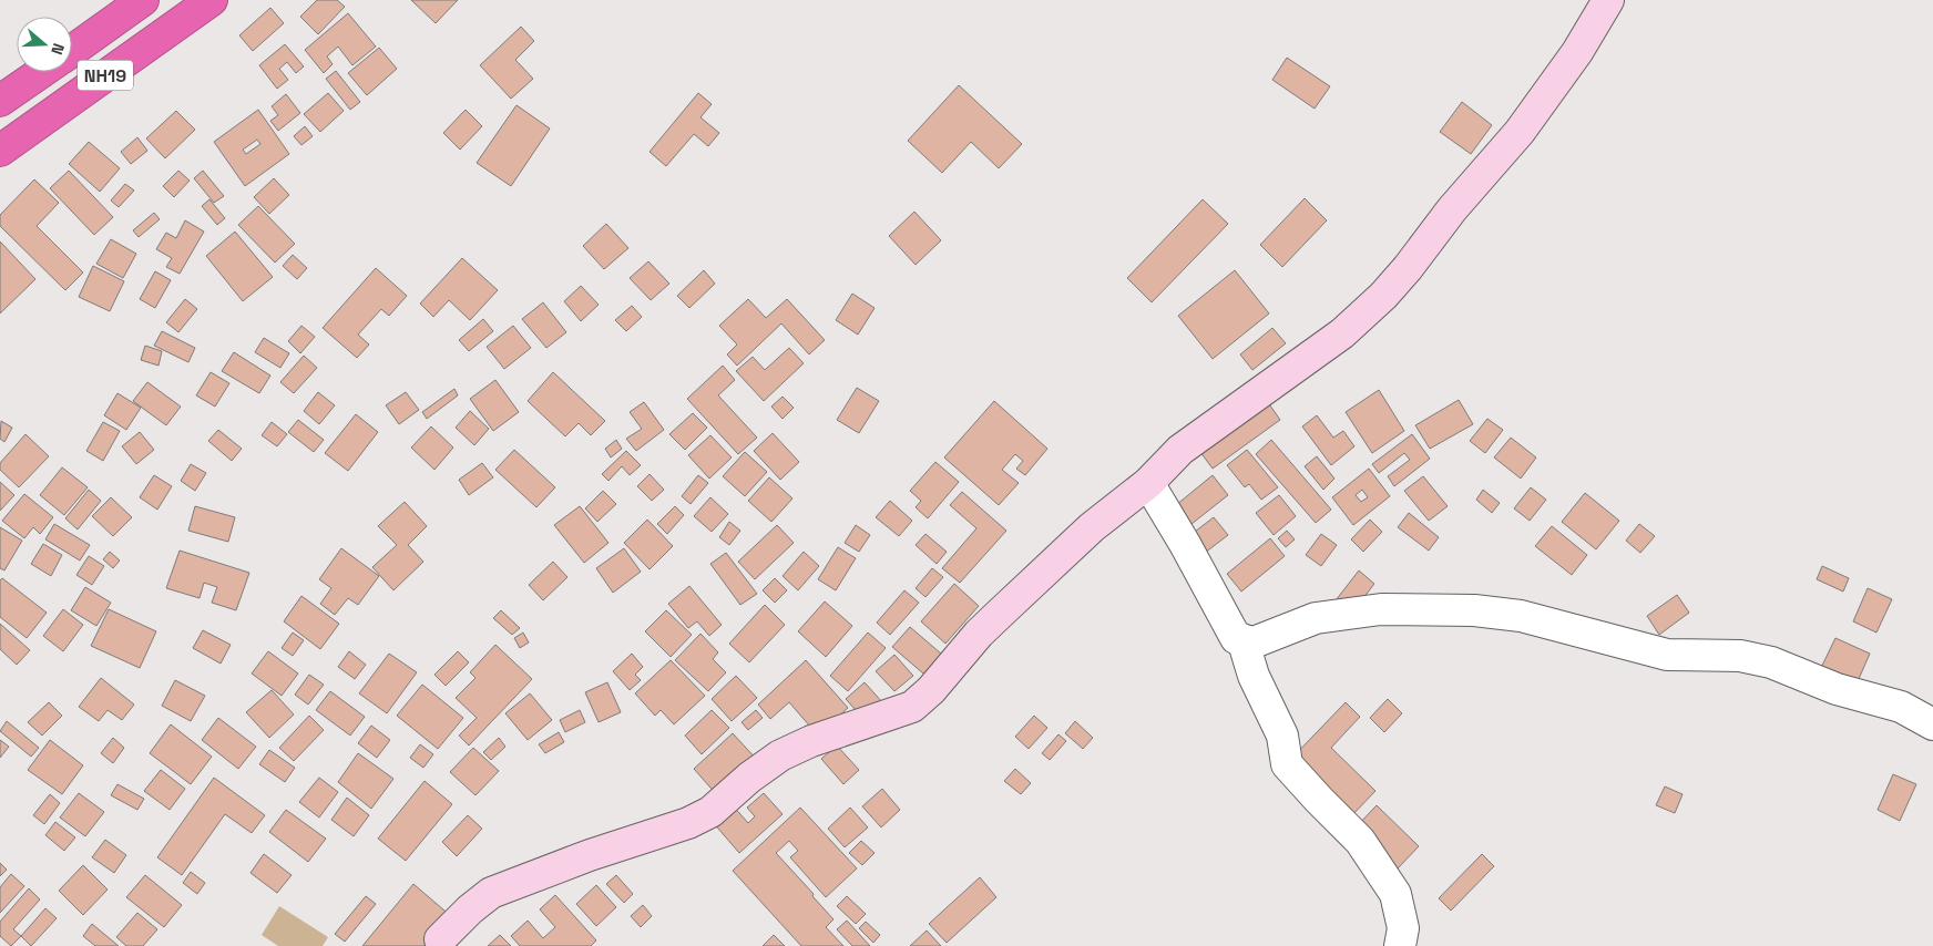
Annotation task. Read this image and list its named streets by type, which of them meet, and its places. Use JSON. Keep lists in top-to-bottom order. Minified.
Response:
{"streets":{"highway":["NH19"]},"north":"right"}
